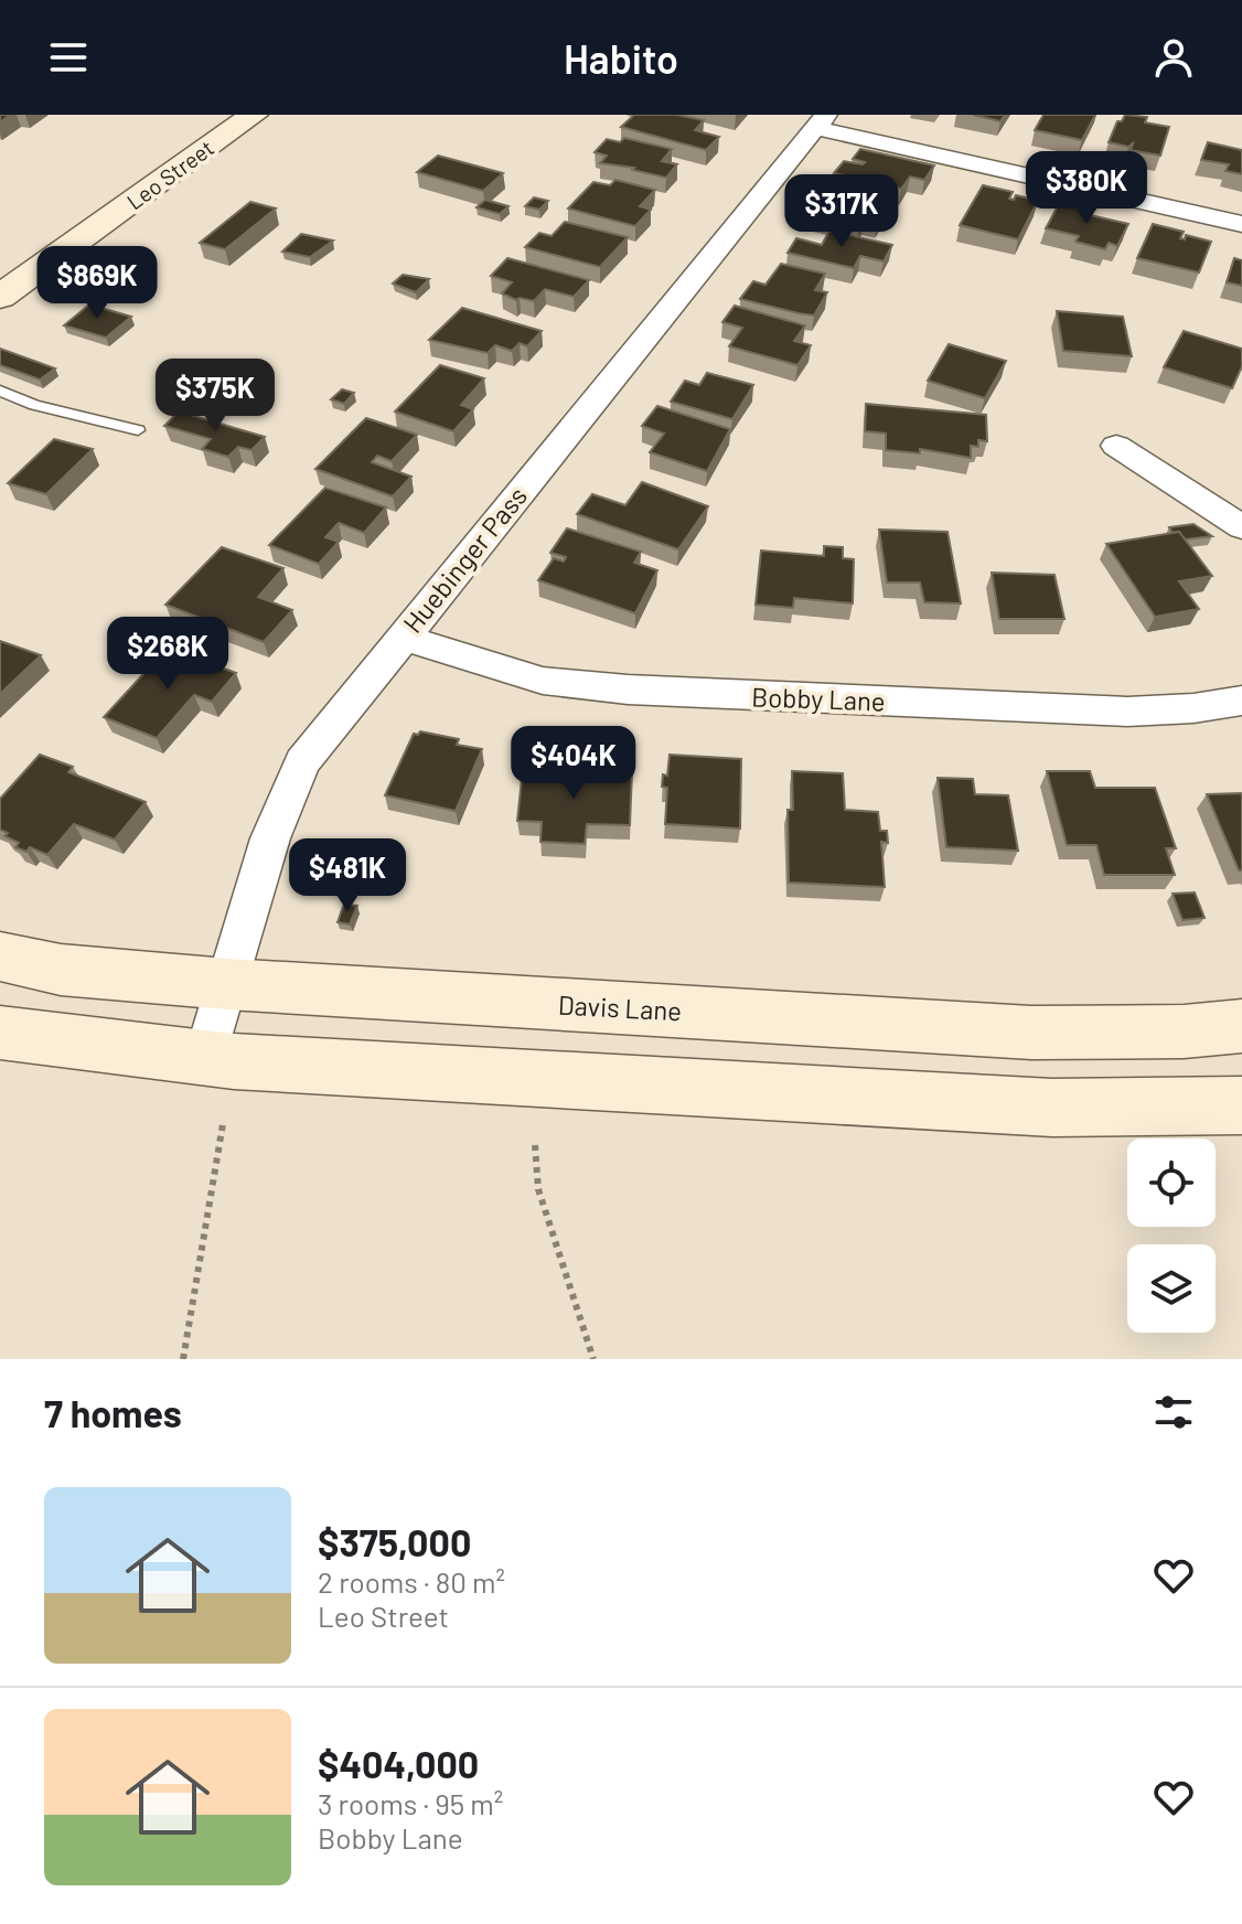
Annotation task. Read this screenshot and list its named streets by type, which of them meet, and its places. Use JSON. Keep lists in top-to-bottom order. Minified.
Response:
{"streets":{"street":["Leo Street","Huebinger Pass","Bobby Lane","Davis Lane"]},"crossings":[["Huebinger Pass","Bobby Lane"],["Huebinger Pass","Davis Lane"]],"page":{"header":"Habito","price":["$380K","$317K","$869K","$375K","$268K","$404K","$481K"],"heading":"7 homes","list":[{"name":"$375,000","note":"2 rooms · 80 m² · Leo Street"},{"name":"$404,000","note":"3 rooms · 95 m² · Bobby Lane"}]}}
